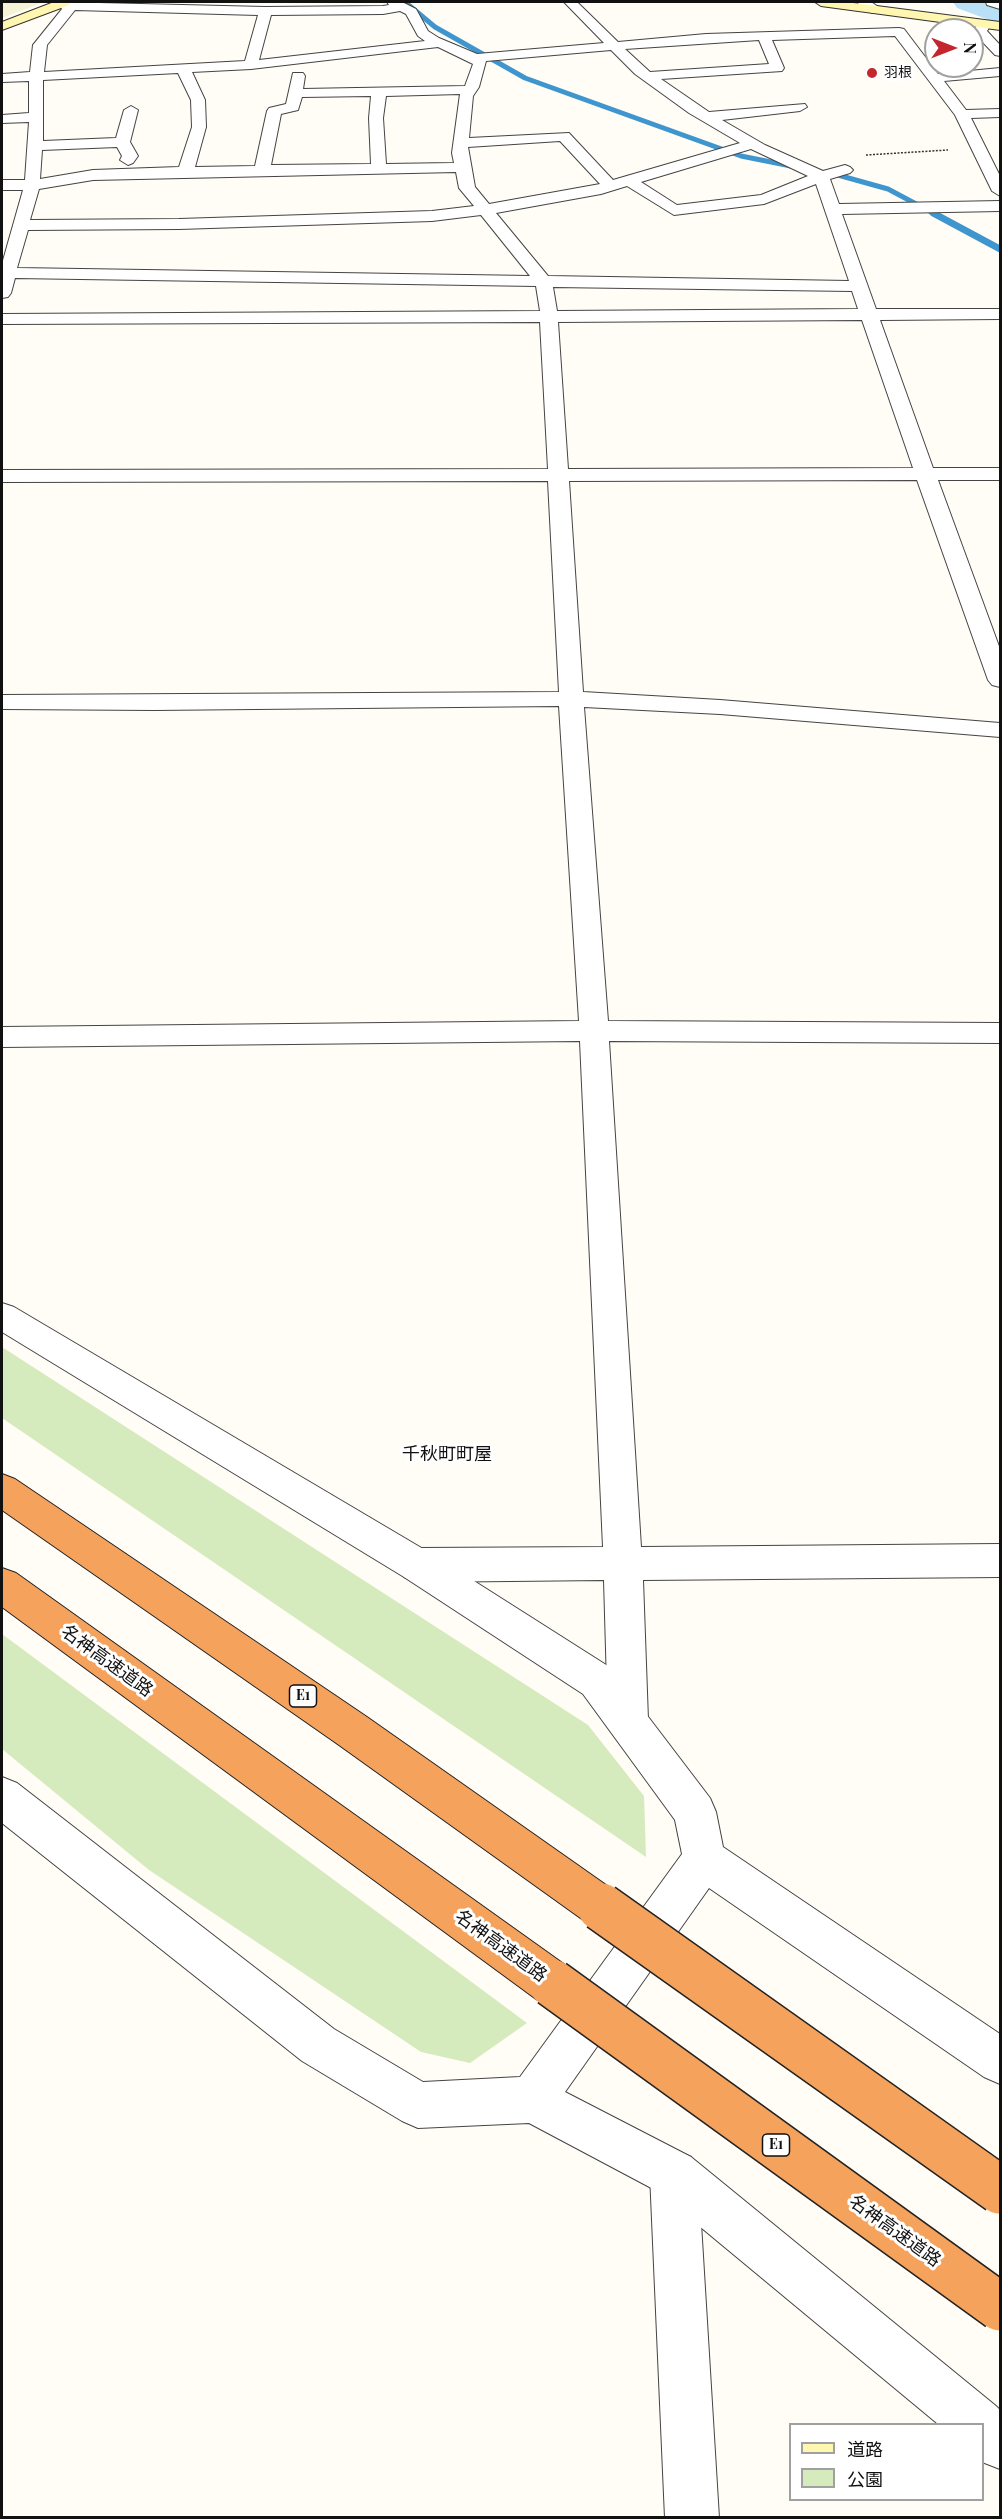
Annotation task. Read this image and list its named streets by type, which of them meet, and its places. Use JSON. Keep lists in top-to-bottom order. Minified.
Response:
{"streets":{"highway":["名神高速道路","E1"]},"districts":["千秋町町屋"],"places":["羽根"],"legend":["道路","公園"],"north":"right"}
